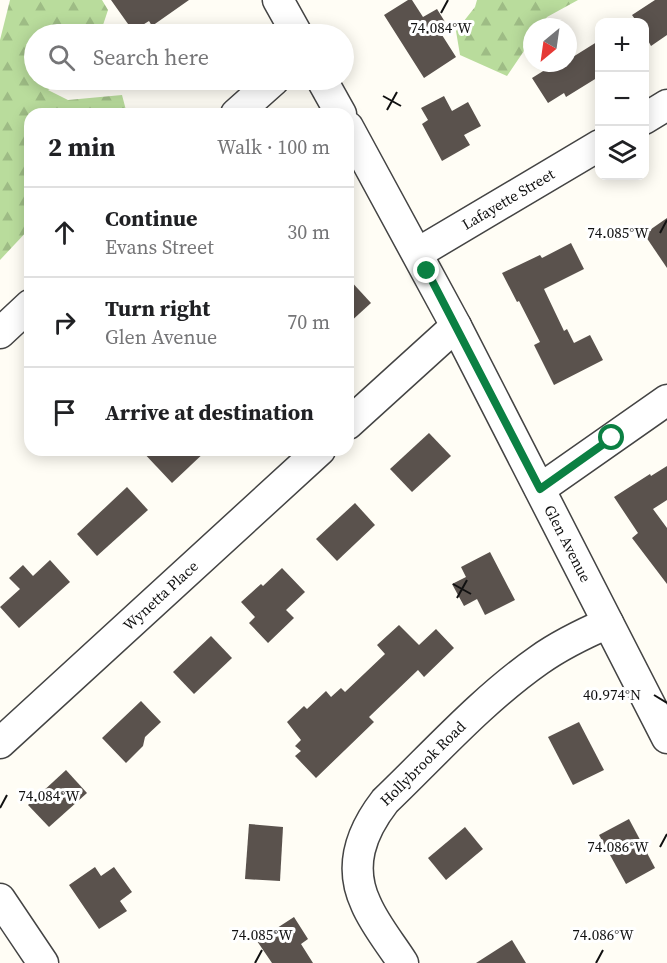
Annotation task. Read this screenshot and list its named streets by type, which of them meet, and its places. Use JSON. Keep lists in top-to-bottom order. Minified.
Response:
{"streets":{"street":["Lafayette Street","Glen Avenue","Wynetta Place","Hollybrook Road"]},"crossings":[["Lafayette Street","Glen Avenue"],["Glen Avenue","Hollybrook Road"]],"north":"bottom left","page":{"map_buttons":["+","−"],"search":"Search here","heading":["2 min","Walk · 100 m"],"list":[["Continue","Evans Street","30 m"],["Turn right","Glen Avenue","70 m"],"Arrive at destination"]},"coordinates":["74.084°W","74.085°W","40.974°N","74.086°W"]}
